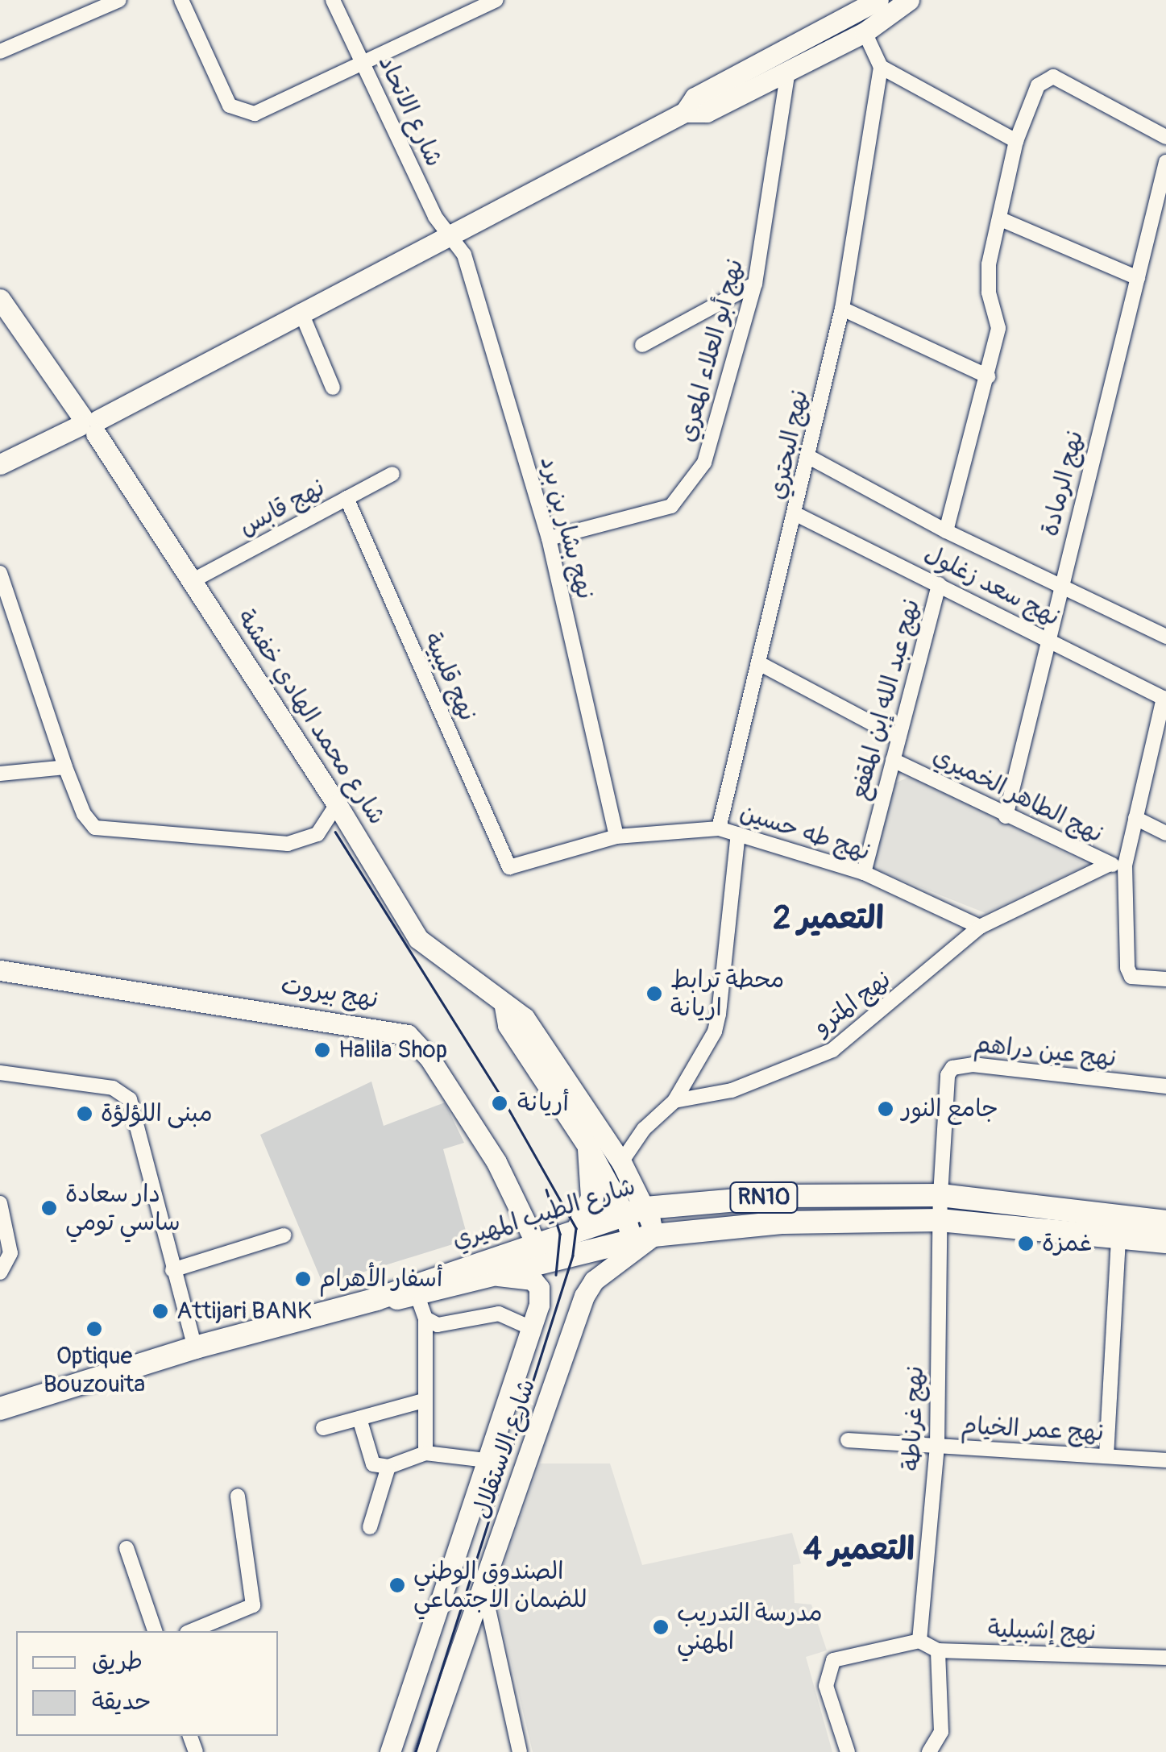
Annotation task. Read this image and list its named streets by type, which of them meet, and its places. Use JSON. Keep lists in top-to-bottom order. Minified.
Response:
{"streets":{"main road":["RN10","شارع الطيب المهيري"],"street":["شارع الاتحاد","نهج أبو العلاء المعري","نهج البحتري","نهج الرمادة","نهج قابس","نهج بشار بن برد","نهج سعد زغلول","نهج قليبية","نهج عبد الله إبن المقفع","شارع محمد الهادي خفشة","نهج الطاهر الخميري","نهج طه حسين","نهج بيروت","نهج المترو","نهج عين دراهم","نهج غرناطة","نهج عمر الخيام","شارع الاستقلال","نهج إشبيلية"]},"crossings":[["شارع الاتحاد","نهج بشار بن برد"],["نهج أبو العلاء المعري","نهج بشار بن برد"],["نهج البحتري","نهج سعد زغلول"],["نهج البحتري","نهج طه حسين"],["نهج الرمادة","نهج سعد زغلول"],["نهج الرمادة","نهج الطاهر الخميري"],["نهج قابس","نهج قليبية"],["نهج قابس","شارع محمد الهادي خفشة"],["نهج بشار بن برد","نهج طه حسين"],["نهج سعد زغلول","نهج عبد الله إبن المقفع"],["نهج قليبية","نهج طه حسين"],["نهج عبد الله إبن المقفع","نهج الطاهر الخميري"],["نهج عبد الله إبن المقفع","نهج طه حسين"],["شارع محمد الهادي خفشة","شارع الطيب المهيري"],["شارع محمد الهادي خفشة","شارع الاستقلال"],["نهج الطاهر الخميري","نهج المترو"],["نهج طه حسين","نهج المترو"],["نهج بيروت","شارع الطيب المهيري"],["نهج عين دراهم","شارع الطيب المهيري"],["نهج عين دراهم","نهج غرناطة"],["شارع الطيب المهيري","نهج غرناطة"],["شارع الطيب المهيري","شارع الاستقلال"],["نهج غرناطة","نهج عمر الخيام"],["نهج غرناطة","نهج إشبيلية"]],"districts":["التعمير 2","التعمير 4"],"places":["محطة ترابط اريانة","Halila Shop","أريانة","جامع النور","مبنى اللؤلؤة","دار سعادة ساسي تومي","غمزة","أسفار الأهرام","Attijari BANK","Optique Bouzouita","الصندوق الوطني للضمان الاجتماعي","مدرسة التدريب المهني"],"legend":["طريق","حديقة"]}
